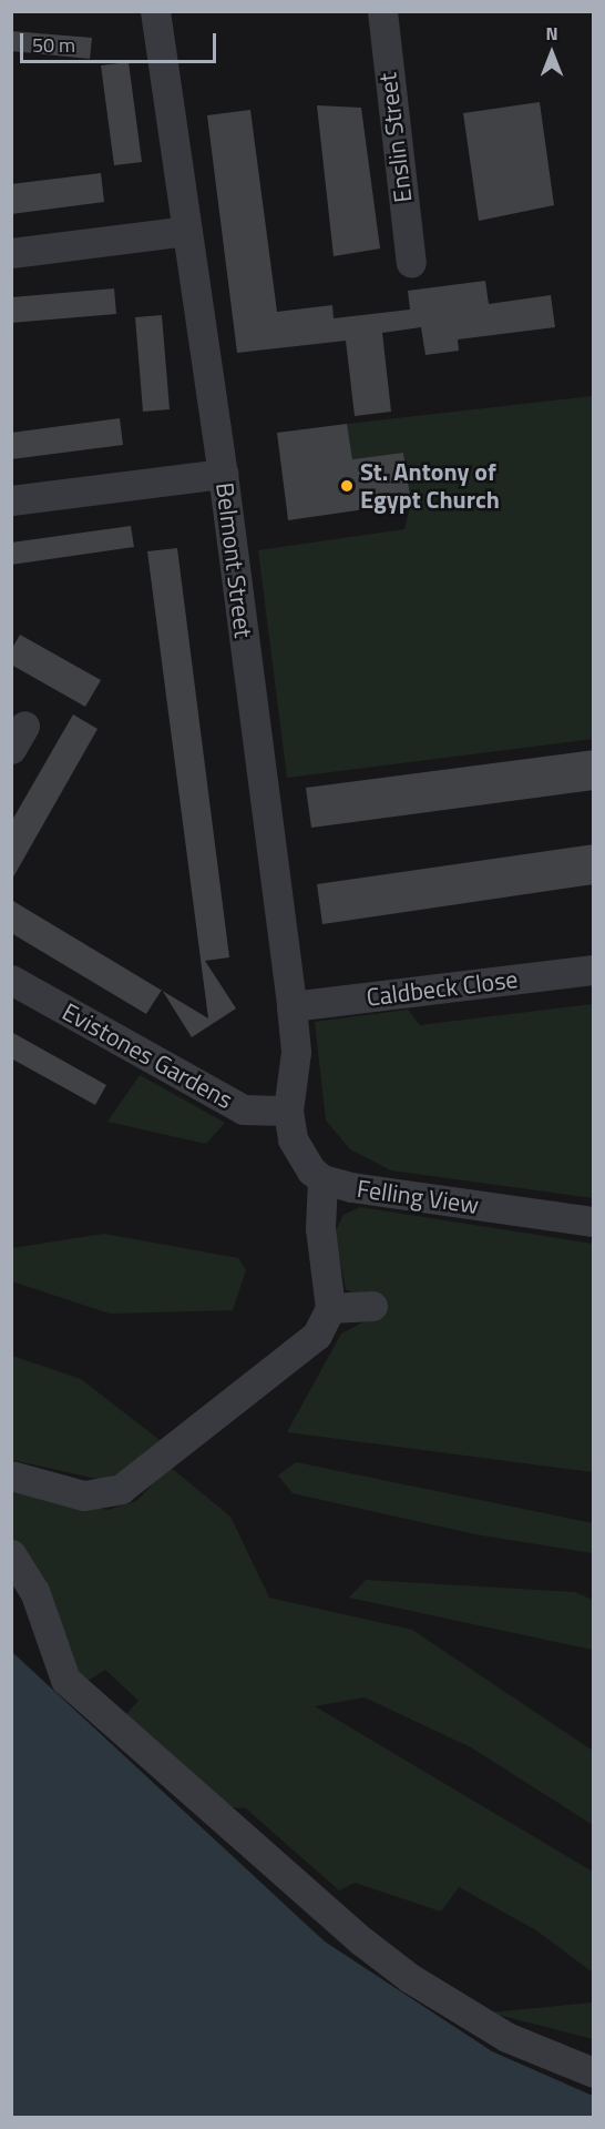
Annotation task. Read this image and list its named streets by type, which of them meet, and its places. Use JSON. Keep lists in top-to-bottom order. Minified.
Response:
{"streets":{"street":["Enslin Street","Belmont Street","Caldbeck Close","Evistones Gardens","Felling View"]},"crossings":[["Belmont Street","Caldbeck Close"],["Belmont Street","Evistones Gardens"],["Belmont Street","Felling View"],["Evistones Gardens","Felling View"]],"places":["St. Antony of Egypt Church"],"scale_bar":"50 m","north":"top"}
